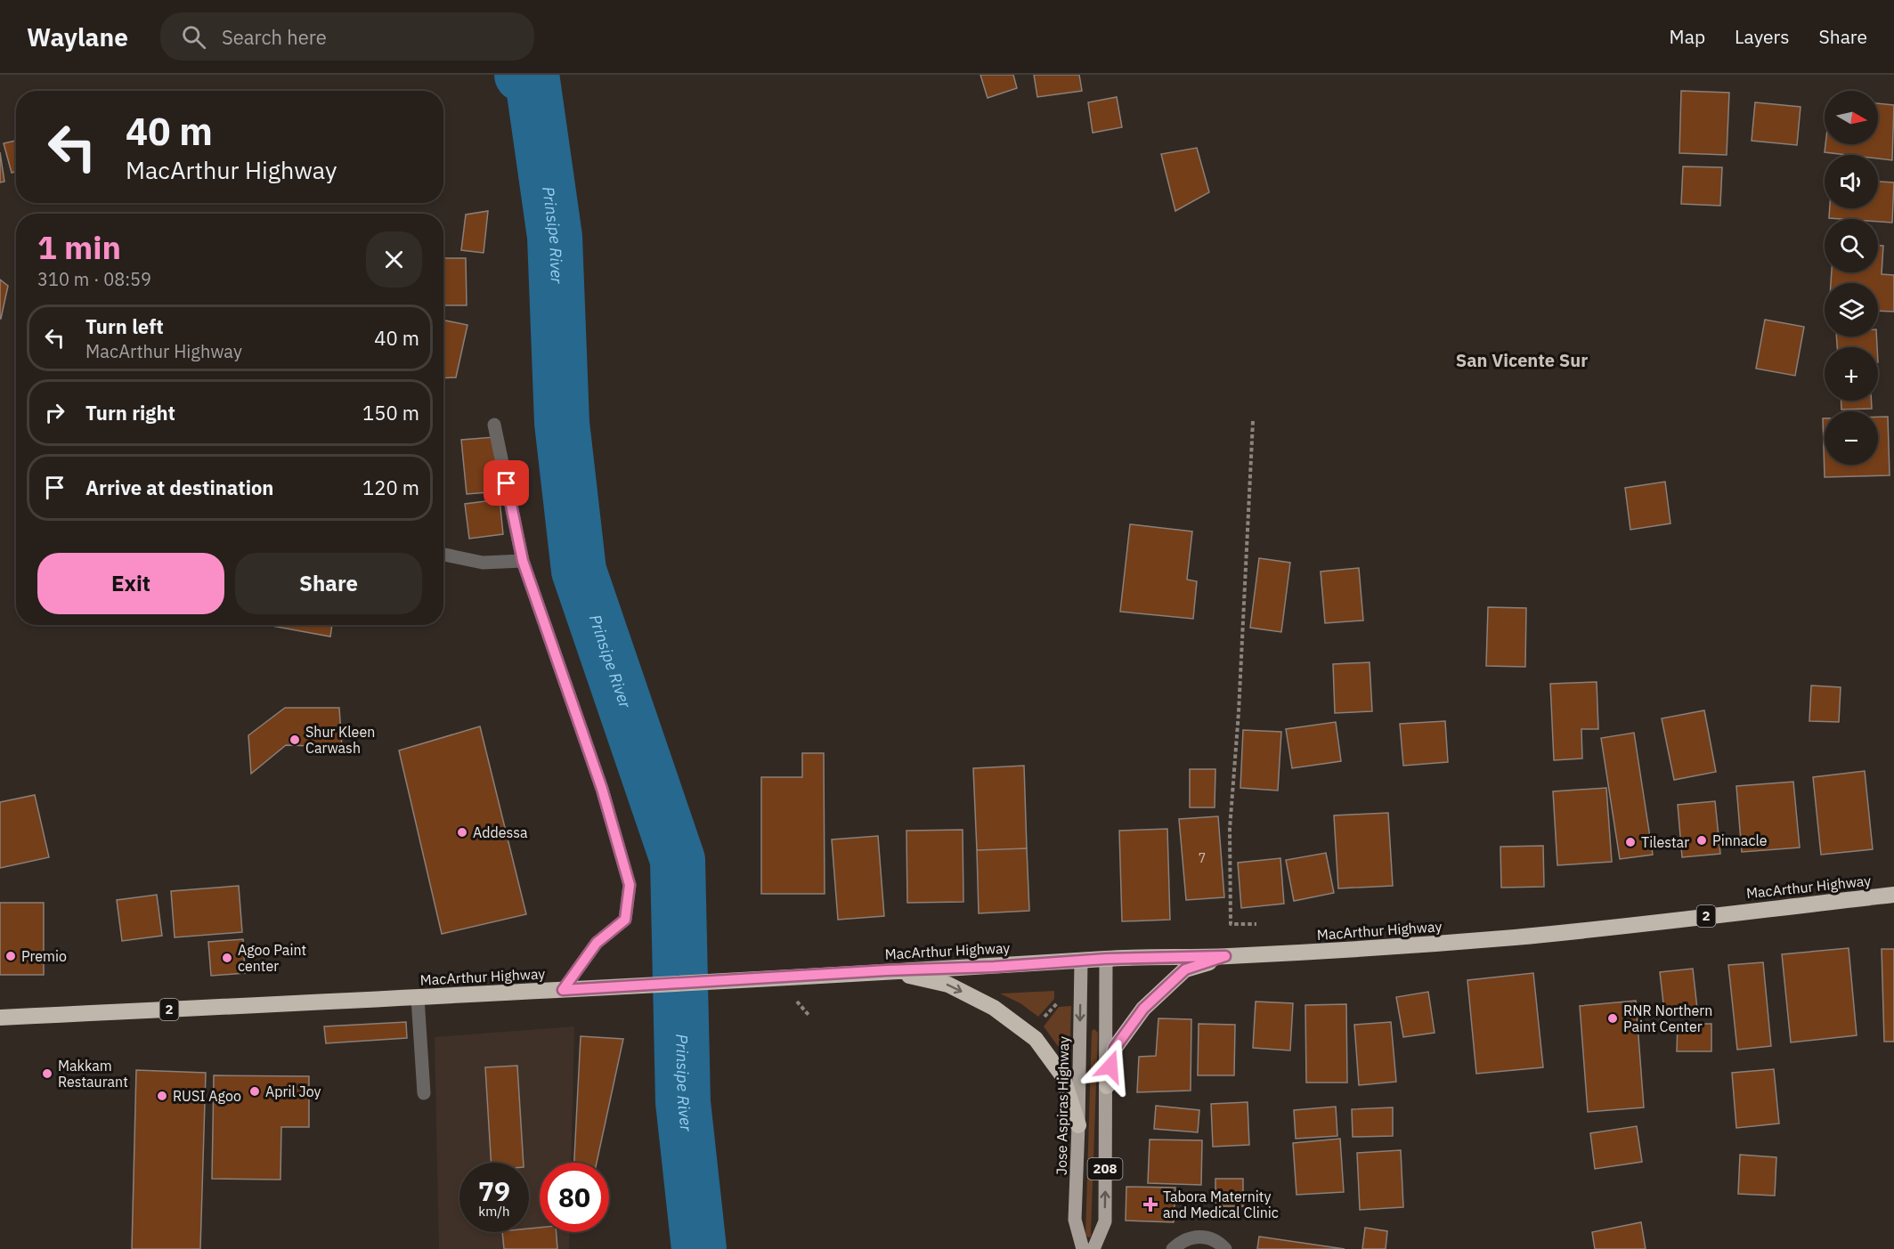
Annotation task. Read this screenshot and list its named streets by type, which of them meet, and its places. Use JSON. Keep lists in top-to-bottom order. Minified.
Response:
{"streets":{"highway":["MacArthur Highway","2"],"main road":["Jose Aspiras Highway","208"]},"crossings":[["MacArthur Highway","Jose Aspiras Highway"],["MacArthur Highway","208"]],"districts":["San Vicente Sur"],"water":["Prinsipe River"],"places":{"other":["Shur Kleen Carwash","Addessa","Pinnacle","Tilestar","Premio","Agoo Paint center","RNR Northern Paint Center","Makkam Restaurant","April Joy","RUSI Agoo"],"health":["Tabora Maternity and Medical Clinic"]},"house_numbers":["7"],"north":"right","page":{"header":"Waylane","search":"Search here","nav":["Map","Layers","Share"],"map_buttons":["+","−"],"turn":["40 m","MacArthur Highway"],"heading":["1 min","310 m · 08:59"],"list":[{"name":"Turn left","note":"MacArthur Highway","value":"40 m"},{"name":"Turn right","value":"150 m"},{"name":"Arrive at destination","value":"120 m"}],"buttons":["Exit","Share"],"speed":"79 km/h","limit":"80"}}
